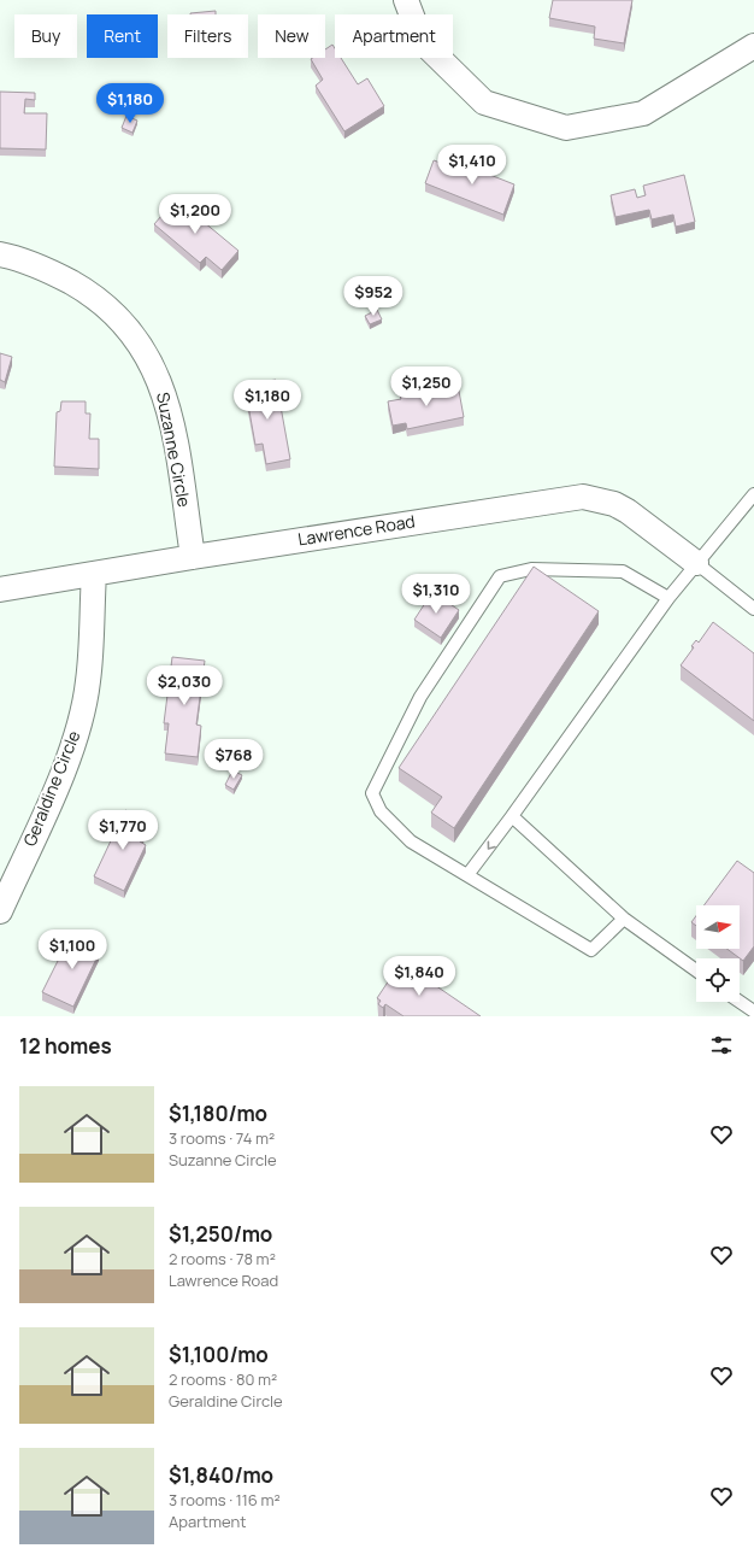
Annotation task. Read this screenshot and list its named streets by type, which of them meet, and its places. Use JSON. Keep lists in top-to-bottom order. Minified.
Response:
{"streets":{"street":["Suzanne Circle","Lawrence Road","Geraldine Circle"]},"crossings":[["Suzanne Circle","Lawrence Road"],["Lawrence Road","Geraldine Circle"]],"north":"right","page":{"chip":["Buy","Rent","Filters","New","Apartment"],"price":["$1,180","$1,410","$1,200","$952","$1,250","$1,180","$1,310","$2,030","$768","$1,770","$1,100","$1,840"],"heading":"12 homes","list":[{"name":"$1,180/mo","note":"3 rooms · 74 m² · Suzanne Circle"},{"name":"$1,250/mo","note":"2 rooms · 78 m² · Lawrence Road"},{"name":"$1,100/mo","note":"2 rooms · 80 m² · Geraldine Circle"},{"name":"$1,840/mo","note":"3 rooms · 116 m² · Apartment"}]}}
